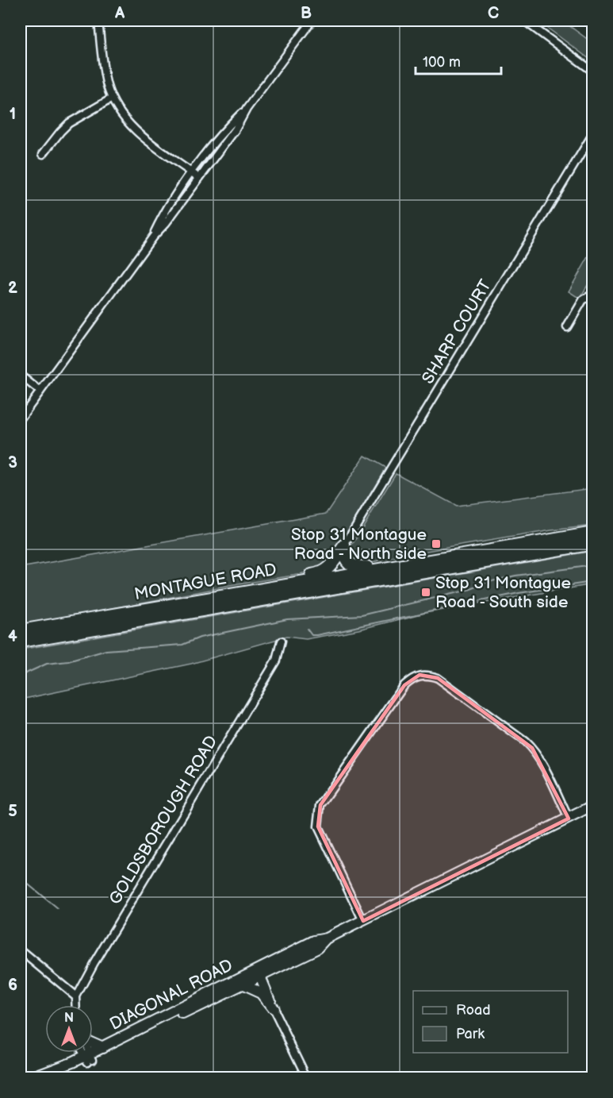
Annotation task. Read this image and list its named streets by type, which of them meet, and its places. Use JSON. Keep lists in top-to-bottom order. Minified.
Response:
{"streets":{"main road":["MONTAGUE ROAD"],"street":["SHARP COURT","GOLDSBOROUGH ROAD","DIAGONAL ROAD"]},"places":{"transit":["Stop 31 Montague Road - North side","Stop 31 Montague Road - South side"]},"legend":["Road","Park"],"scale_bar":"100 m","north":"top","grid":{"columns":["A","B","C"],"rows":["1","2","3","4","5","6"]}}
